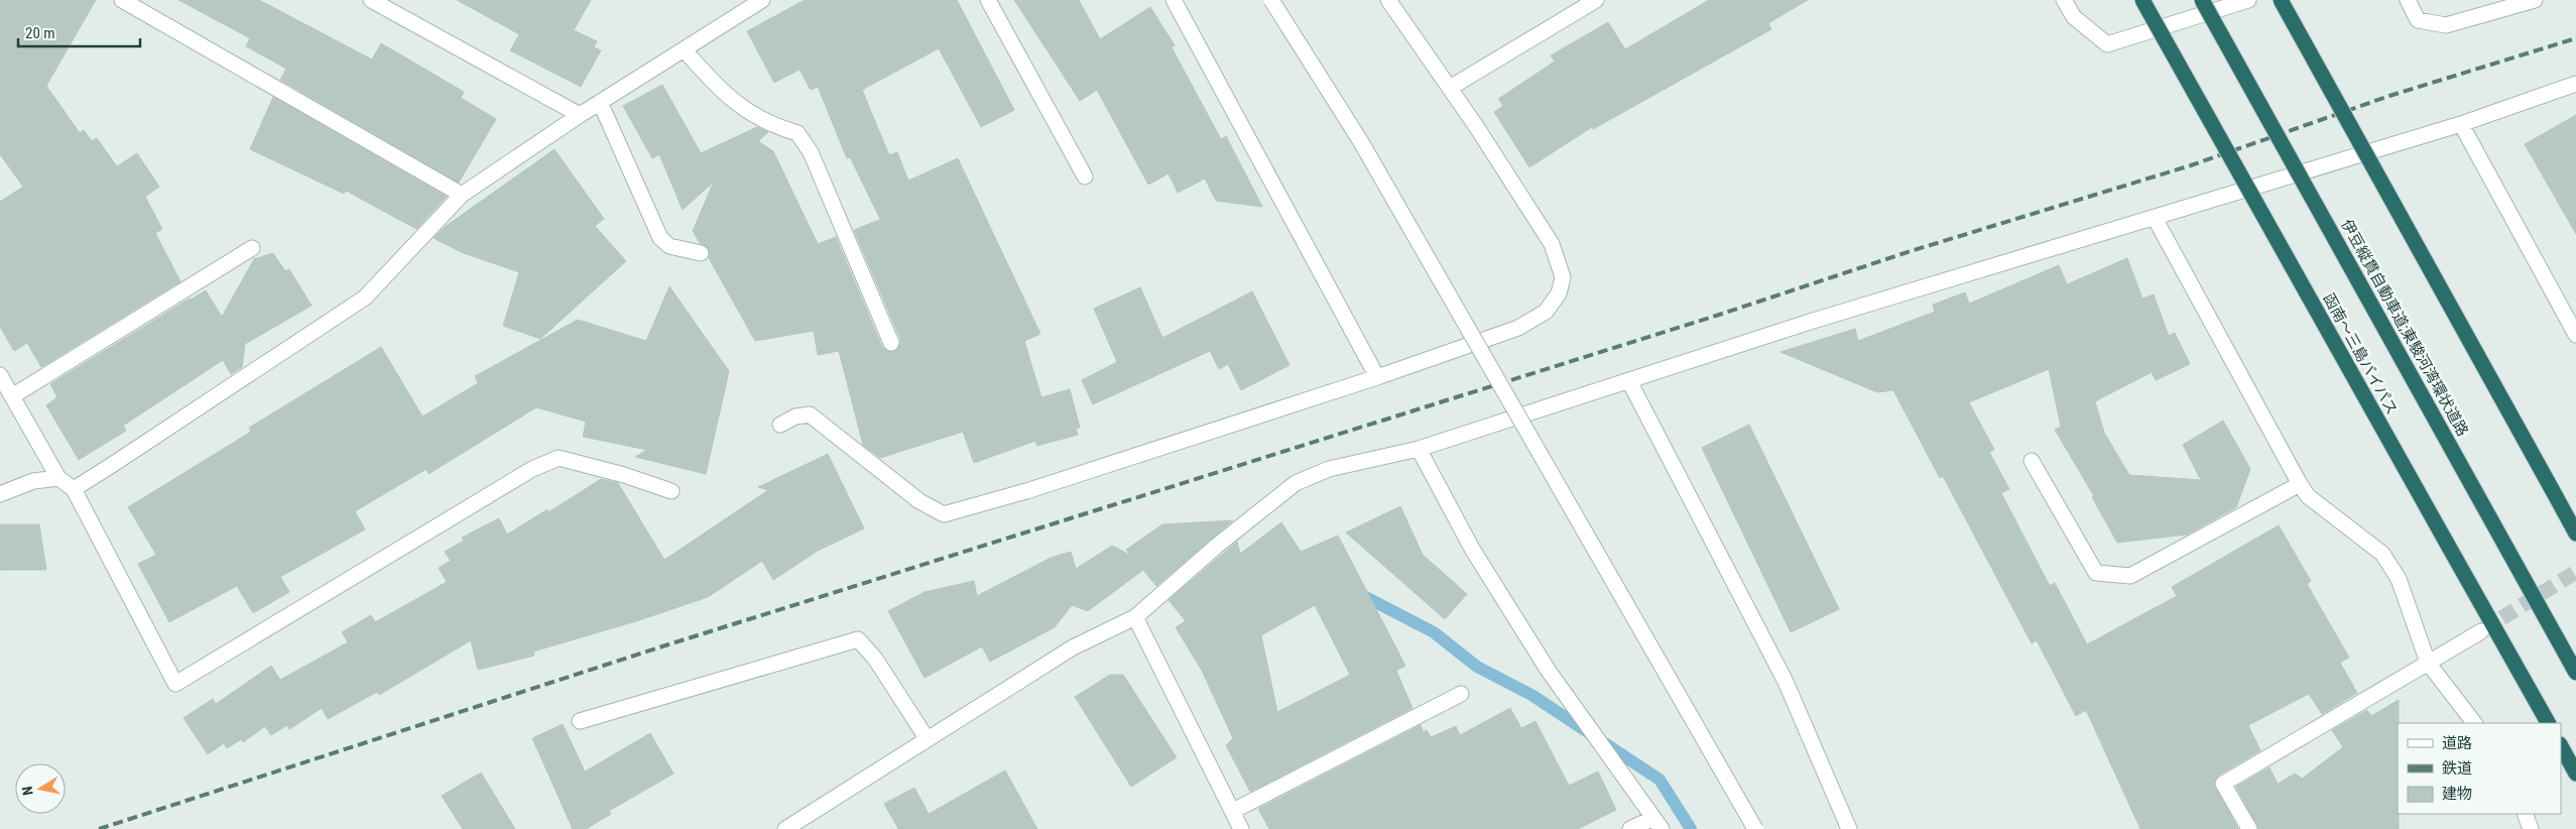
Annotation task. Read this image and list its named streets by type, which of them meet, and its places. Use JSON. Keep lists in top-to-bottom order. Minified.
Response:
{"streets":{"highway":["伊豆縦貫自動車道;東駿河湾環状道路","函南～三島バイパス"]},"legend":["道路","鉄道","建物"],"scale_bar":"20 m","north":"left"}
